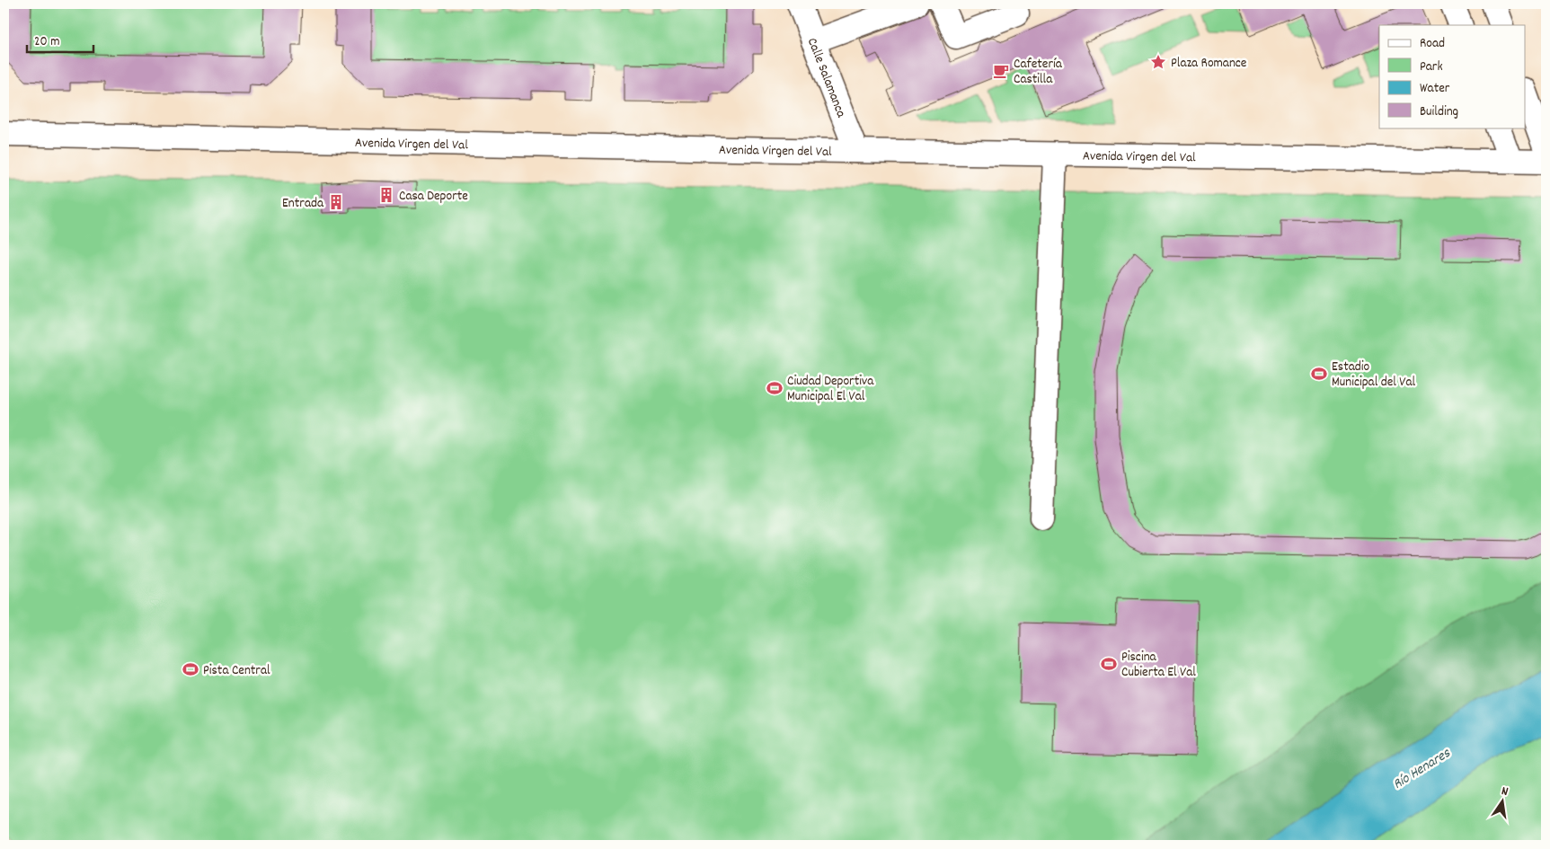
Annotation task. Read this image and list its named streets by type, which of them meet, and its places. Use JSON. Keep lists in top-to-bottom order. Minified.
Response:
{"streets":{"street":["Calle Salamanca","Avenida Virgen del Val"]},"crossings":[["Calle Salamanca","Avenida Virgen del Val"]],"water":["Río Henares"],"places":{"place":["Plaza Romance"],"cafe":["Cafetería Castilla"],"building":["Casa Deporte","Entrada"],"sports":["Estadio Municipal del Val","Ciudad Deportiva Municipal El Val","Piscina Cubierta El Val","Pista Central"]},"legend":["Road","Park","Water","Building"],"scale_bar":"20 m","north":"top"}
